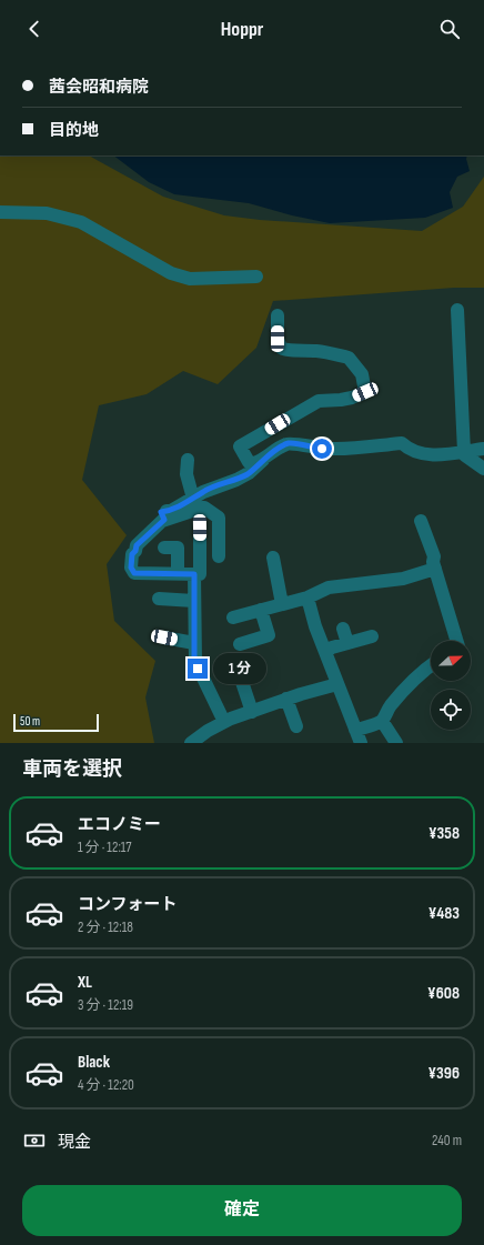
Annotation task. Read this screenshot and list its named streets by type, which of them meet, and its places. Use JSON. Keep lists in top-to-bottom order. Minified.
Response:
{"scale_bar":"50 m","north":"right","page":{"header":"Hoppr","banner":["茜会昭和病院","目的地"],"bubble":"1 分","scale":"50 m","heading":"車両を選択","list":[{"name":"エコノミー","note":"1 分 · 12:17","value":"¥358"},{"name":"コンフォート","note":"2 分 · 12:18","value":"¥483"},{"name":"XL","note":"3 分 · 12:19","value":"¥608"},{"name":"Black","note":"4 分 · 12:20","value":"¥396"}],"pay":["現金","240 m"],"buttons":"確定"}}
